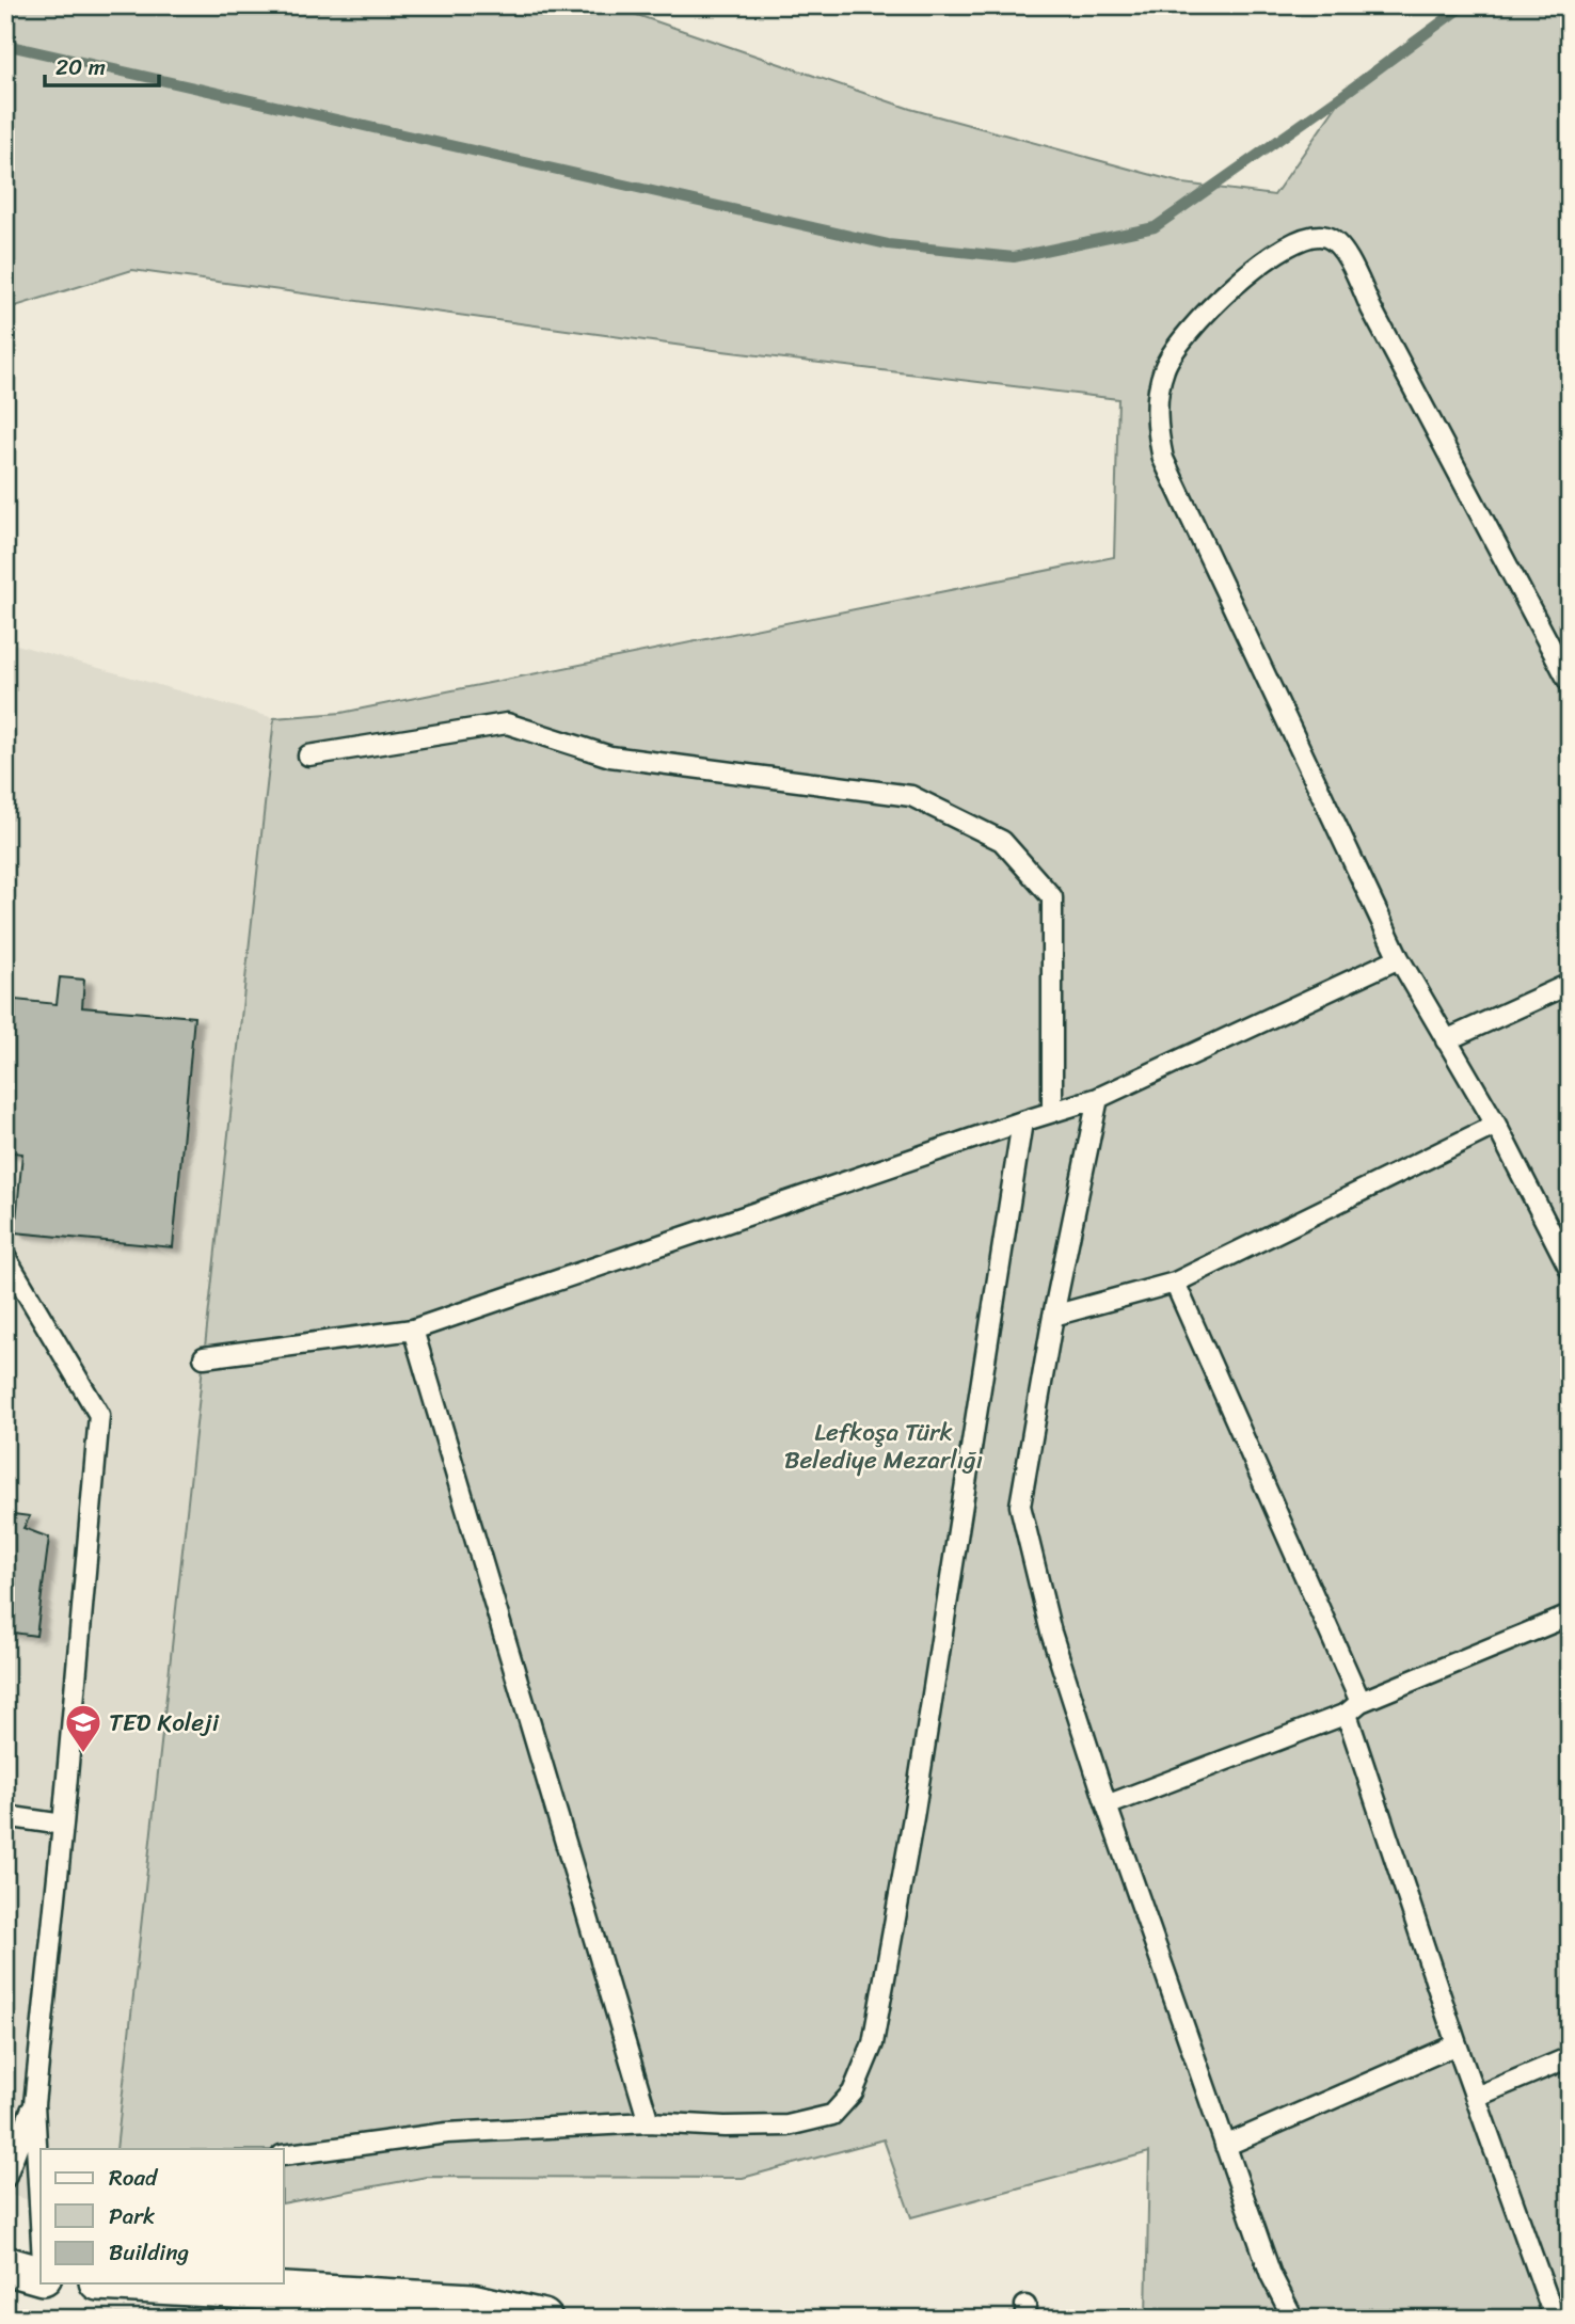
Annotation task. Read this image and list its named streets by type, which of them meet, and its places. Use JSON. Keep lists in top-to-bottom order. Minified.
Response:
{"parks":["Lefkoşa Türk Belediye Mezarlığı"],"places":{"school or university":["TED Koleji"]},"legend":["Road","Park","Building"],"scale_bar":"20 m"}
